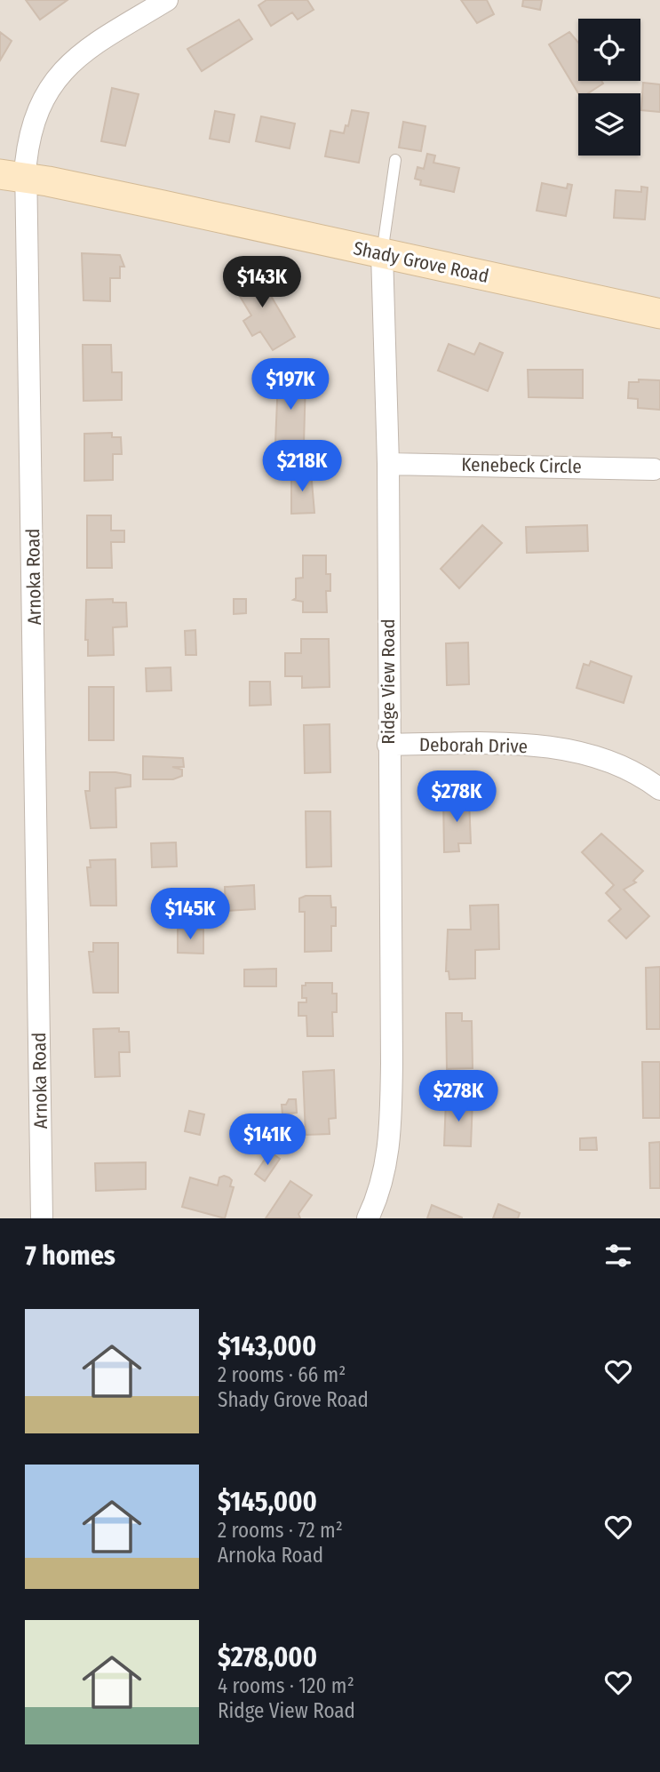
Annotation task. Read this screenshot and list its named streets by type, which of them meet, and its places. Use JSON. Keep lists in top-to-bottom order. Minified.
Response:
{"streets":{"main road":["Shady Grove Road"],"street":["Kenebeck Circle","Arnoka Road","Ridge View Road","Deborah Drive"]},"crossings":[["Shady Grove Road","Arnoka Road"],["Shady Grove Road","Ridge View Road"],["Kenebeck Circle","Ridge View Road"],["Ridge View Road","Deborah Drive"]],"page":{"price":["$143K","$197K","$218K","$278K","$145K","$278K","$141K"],"heading":"7 homes","list":[{"name":"$143,000","note":"2 rooms · 66 m² · Shady Grove Road"},{"name":"$145,000","note":"2 rooms · 72 m² · Arnoka Road"},{"name":"$278,000","note":"4 rooms · 120 m² · Ridge View Road"}]}}
